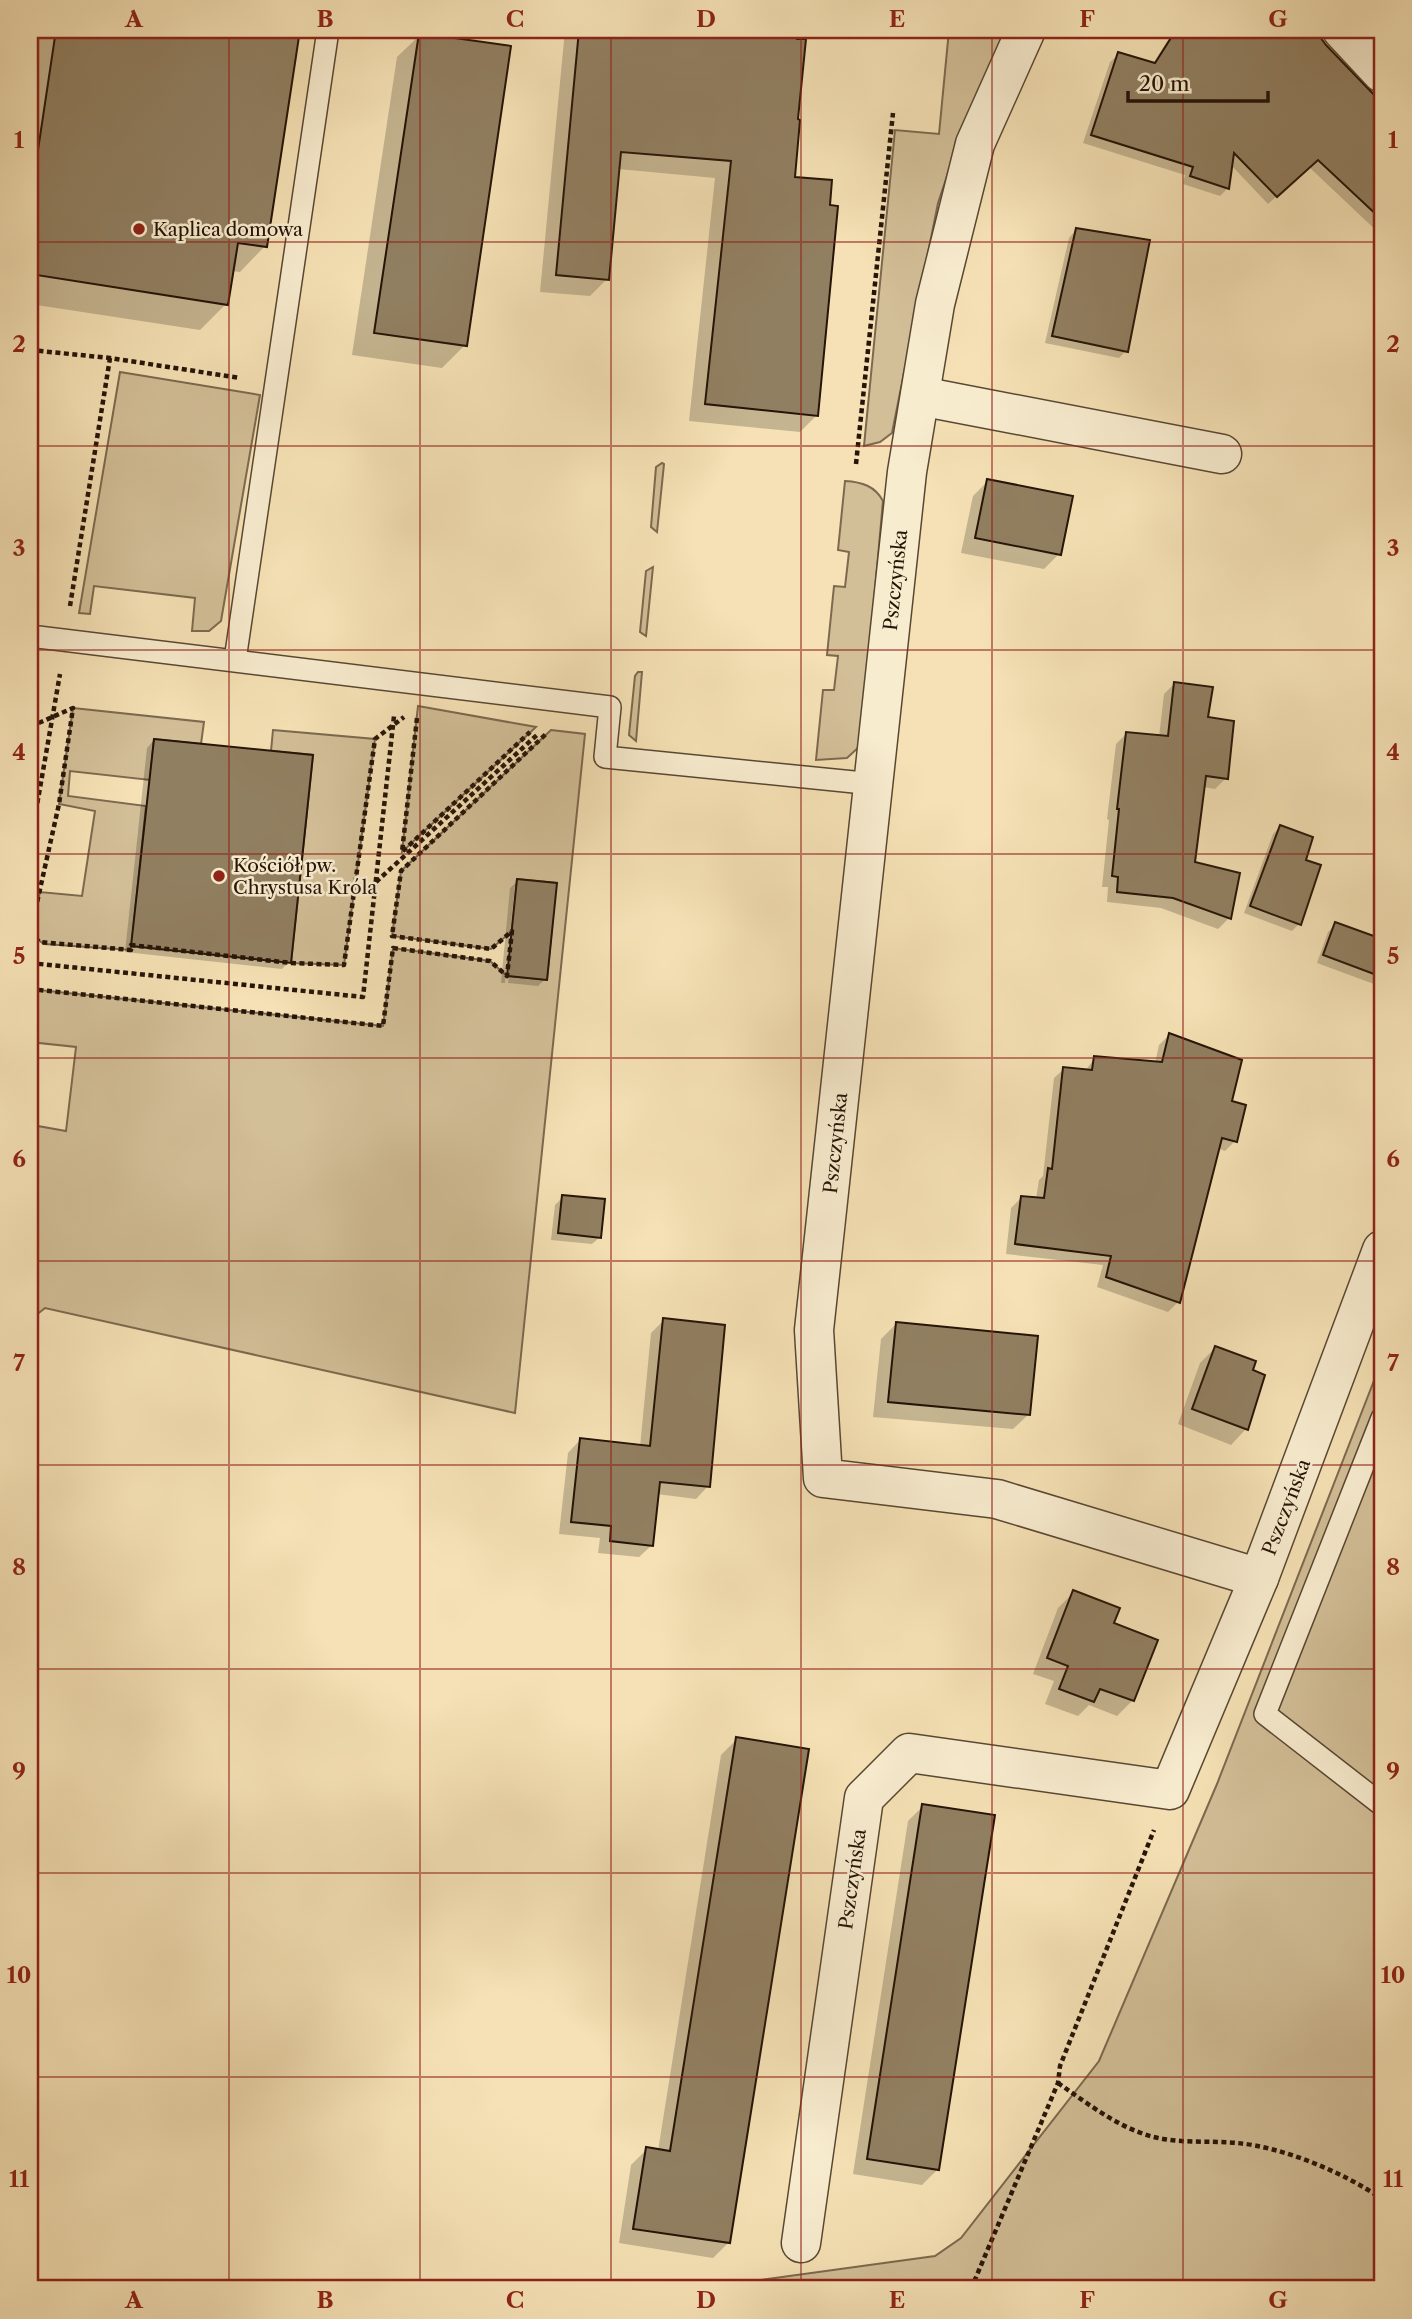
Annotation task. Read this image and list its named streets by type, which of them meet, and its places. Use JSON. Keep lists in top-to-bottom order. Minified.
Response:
{"streets":{"street":["Pszczyńska"]},"places":["Kaplica domowa","Kościół pw. Chrystusa Króla"],"scale_bar":"20 m","grid":{"columns":["A","B","C","D","E","F","G"],"rows":["1","2","3","4","5","6","7","8","9","10","11"]}}
